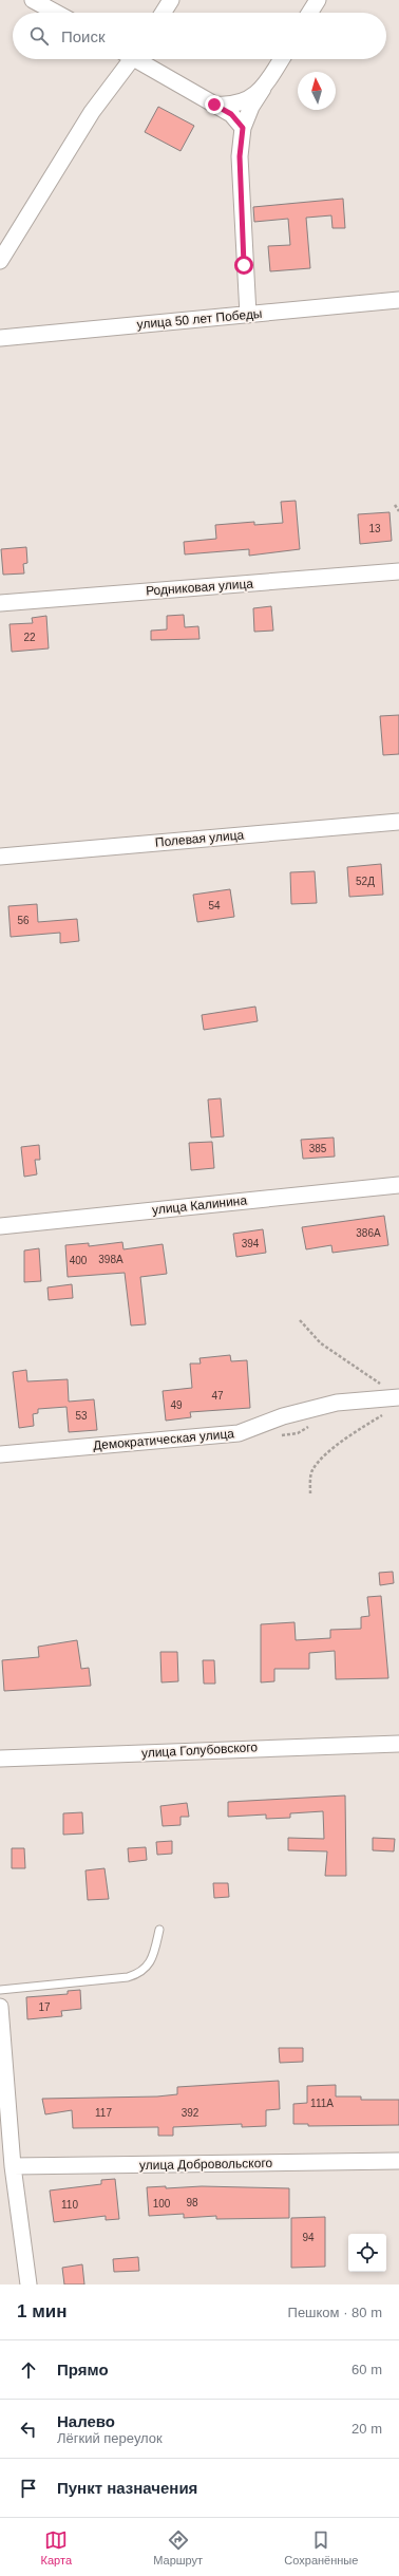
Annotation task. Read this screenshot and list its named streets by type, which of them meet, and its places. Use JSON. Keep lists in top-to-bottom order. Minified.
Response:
{"streets":{"street":["улица 50 лет Победы","Родниковая улица","Полевая улица","улица Калинина","Демократическая улица","улица Голубовского","улица Добровольского"]},"house_numbers":["13","22","52Д","54","56","385","386А","394","398А","400","47","49","53","17","111А","117","392","98","100","110","94"],"north":"top","page":{"search":"Поиск","heading":["1 мин","Пешком · 80 m"],"list":[["Прямо","60 m"],["Налево","Лёгкий переулок","20 m"],"Пункт назначения"],"nav":["Карта","Маршрут","Сохранённые"]}}
